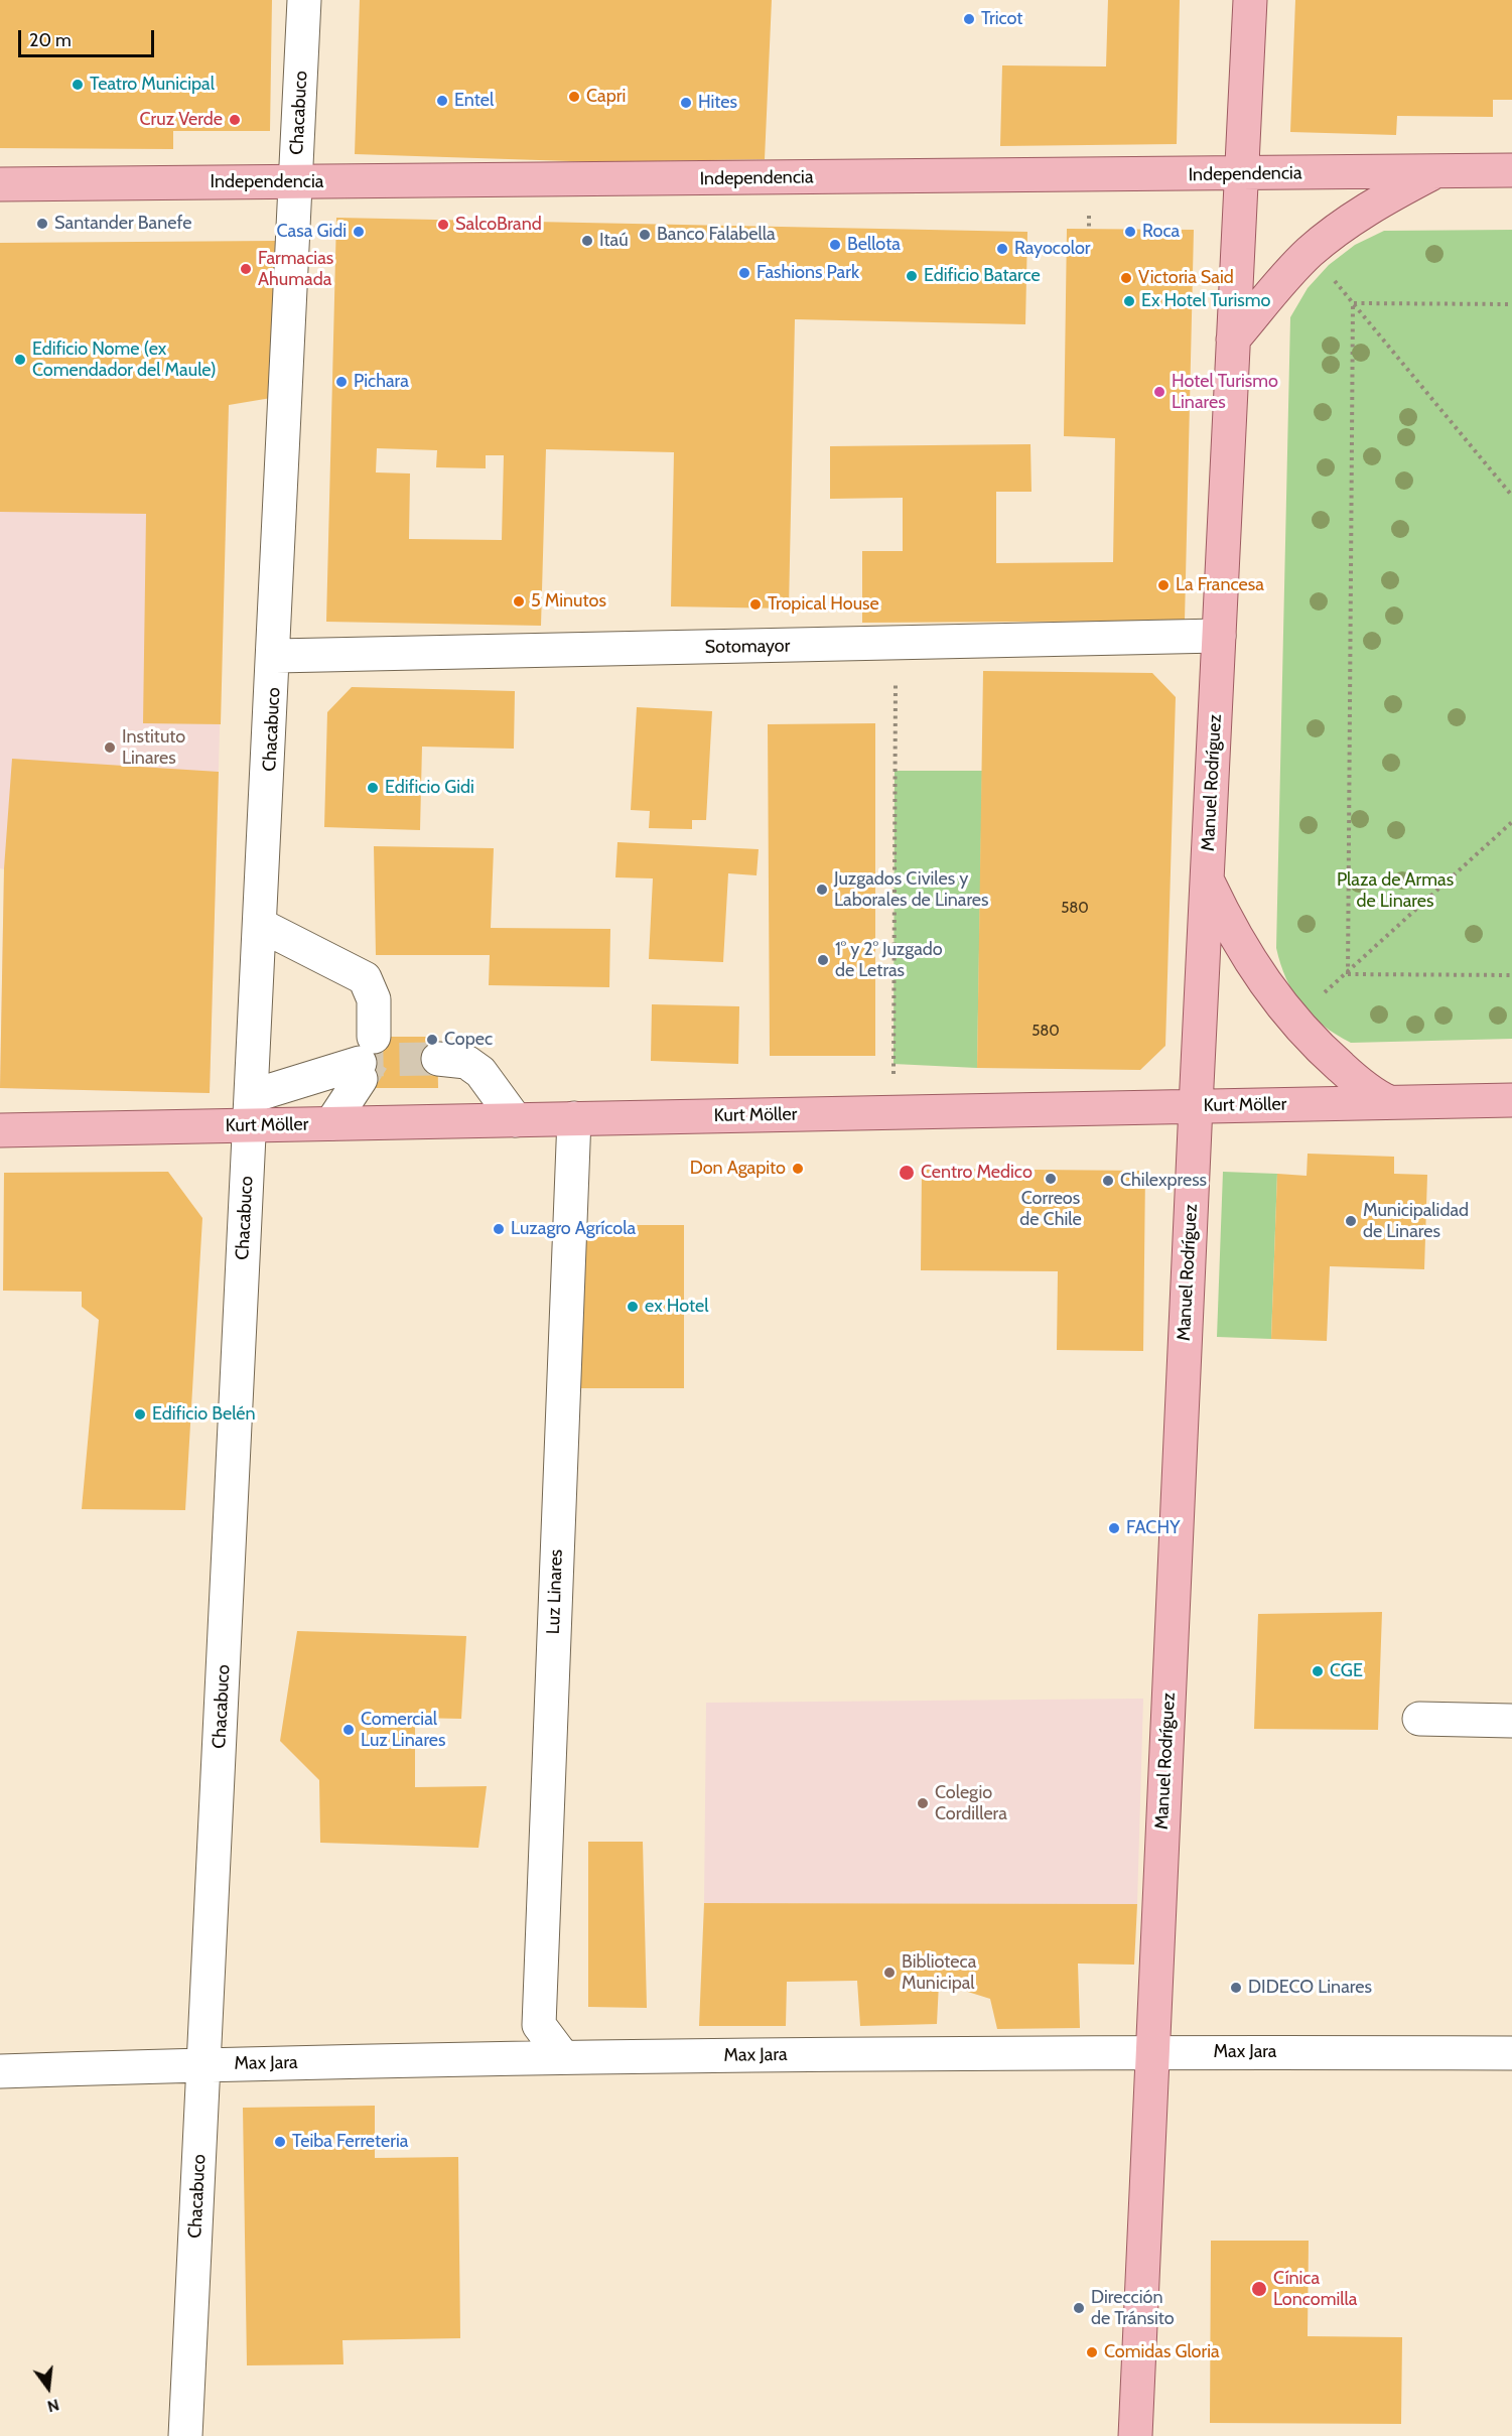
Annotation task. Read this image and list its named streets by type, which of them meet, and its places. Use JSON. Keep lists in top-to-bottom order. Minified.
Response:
{"streets":{"main road":["Independencia","Manuel Rodríguez","Kurt Möller"],"street":["Chacabuco","Sotomayor","Luz Linares","Max Jara"]},"crossings":[["Chacabuco","Independencia"],["Chacabuco","Sotomayor"],["Chacabuco","Kurt Möller"],["Chacabuco","Max Jara"],["Independencia","Manuel Rodríguez"],["Sotomayor","Manuel Rodríguez"],["Manuel Rodríguez","Kurt Möller"],["Manuel Rodríguez","Max Jara"],["Kurt Möller","Luz Linares"],["Luz Linares","Max Jara"]],"parks":["Plaza de Armas de Linares"],"places":["Tricot","Teatro Municipal","Capri","Entel","Hites","Cruz Verde","Santander Banefe","SalcoBrand","Casa Gidi","Roca","Banco Falabella","Itaú","Bellota","Rayocolor","Farmacias Ahumada","Fashions Park","Edificio Batarce","Victoria Said","Ex Hotel Turismo","Edificio Nome (ex Comendador del Maule)","Pichara","Hotel Turismo Linares","La Francesa","5 Minutos","Tropical House","Instituto Linares","Edificio Gidi","Juzgados Civiles y Laborales de Linares","1° y 2° Juzgado de Letras","Copec","Don Agapito","Centro Medico","Correos de Chile","Chilexpress","Municipalidad de Linares","Luzagro Agrícola","ex Hotel","Edificio Belén","FACHY","CGE","Comercial Luz Linares","Colegio Cordillera","Biblioteca Municipal","DIDECO Linares","Teiba Ferreteria","Cínica Loncomilla","Dirección de Tránsito","Comidas Gloria"],"house_numbers":["580","580"],"scale_bar":"20 m","north":"bottom"}
